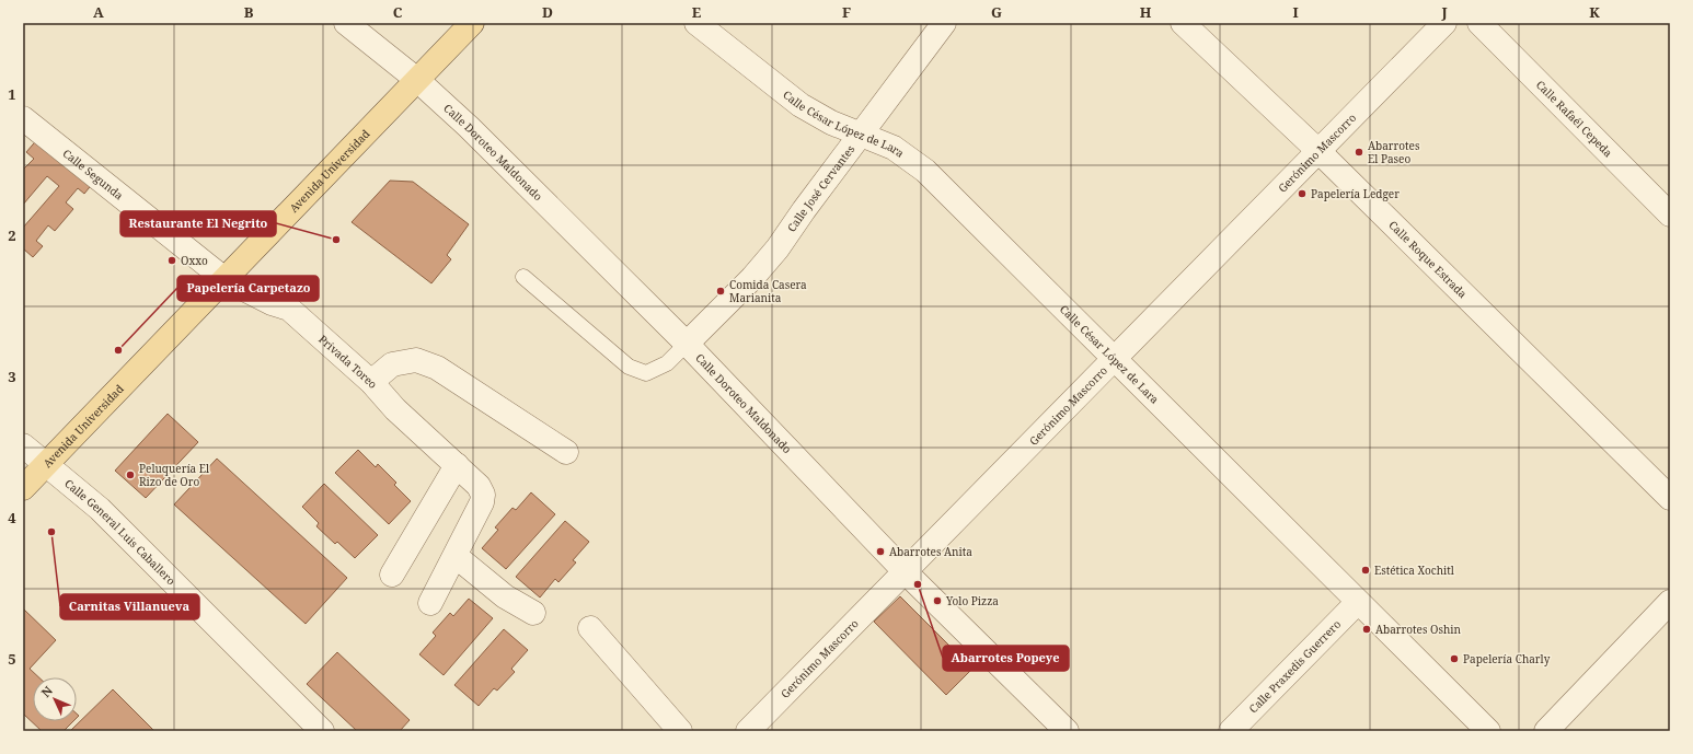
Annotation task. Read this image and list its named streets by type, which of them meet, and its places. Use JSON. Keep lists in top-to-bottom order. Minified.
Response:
{"streets":{"main road":["Avenida Universidad"],"street":["Calle Rafaél Cepeda","Calle César López de Lara","Calle Doroteo Maldonado","Gerónimo Mascorro","Calle Segunda","Calle José Cervantes","Calle Roque Estrada","Privada Toreo","Calle General Luis Caballero","Calle Praxedis Guerrero"]},"crossings":[["Calle César López de Lara","Gerónimo Mascorro"],["Calle César López de Lara","Calle José Cervantes"],["Calle César López de Lara","Calle Praxedis Guerrero"],["Calle Doroteo Maldonado","Gerónimo Mascorro"],["Calle Doroteo Maldonado","Avenida Universidad"],["Calle Doroteo Maldonado","Calle José Cervantes"],["Gerónimo Mascorro","Calle Roque Estrada"],["Avenida Universidad","Calle Segunda"],["Avenida Universidad","Privada Toreo"],["Avenida Universidad","Calle General Luis Caballero"],["Calle Segunda","Privada Toreo"]],"places":["Abarrotes El Paseo","Papelería Ledger","Restaurante El Negrito","Oxxo","Comida Casera Marianita","Papelería Carpetazo","Peluquería El Rizo de Oro","Carnitas Villanueva","Abarrotes Anita","Estética Xochitl","Abarrotes Popeye","Yolo Pizza","Abarrotes Oshin","Papelería Charly"],"north":"top left","grid":{"columns":["A","B","C","D","E","F","G","H","I","J","K"],"rows":["1","2","3","4","5"]}}
